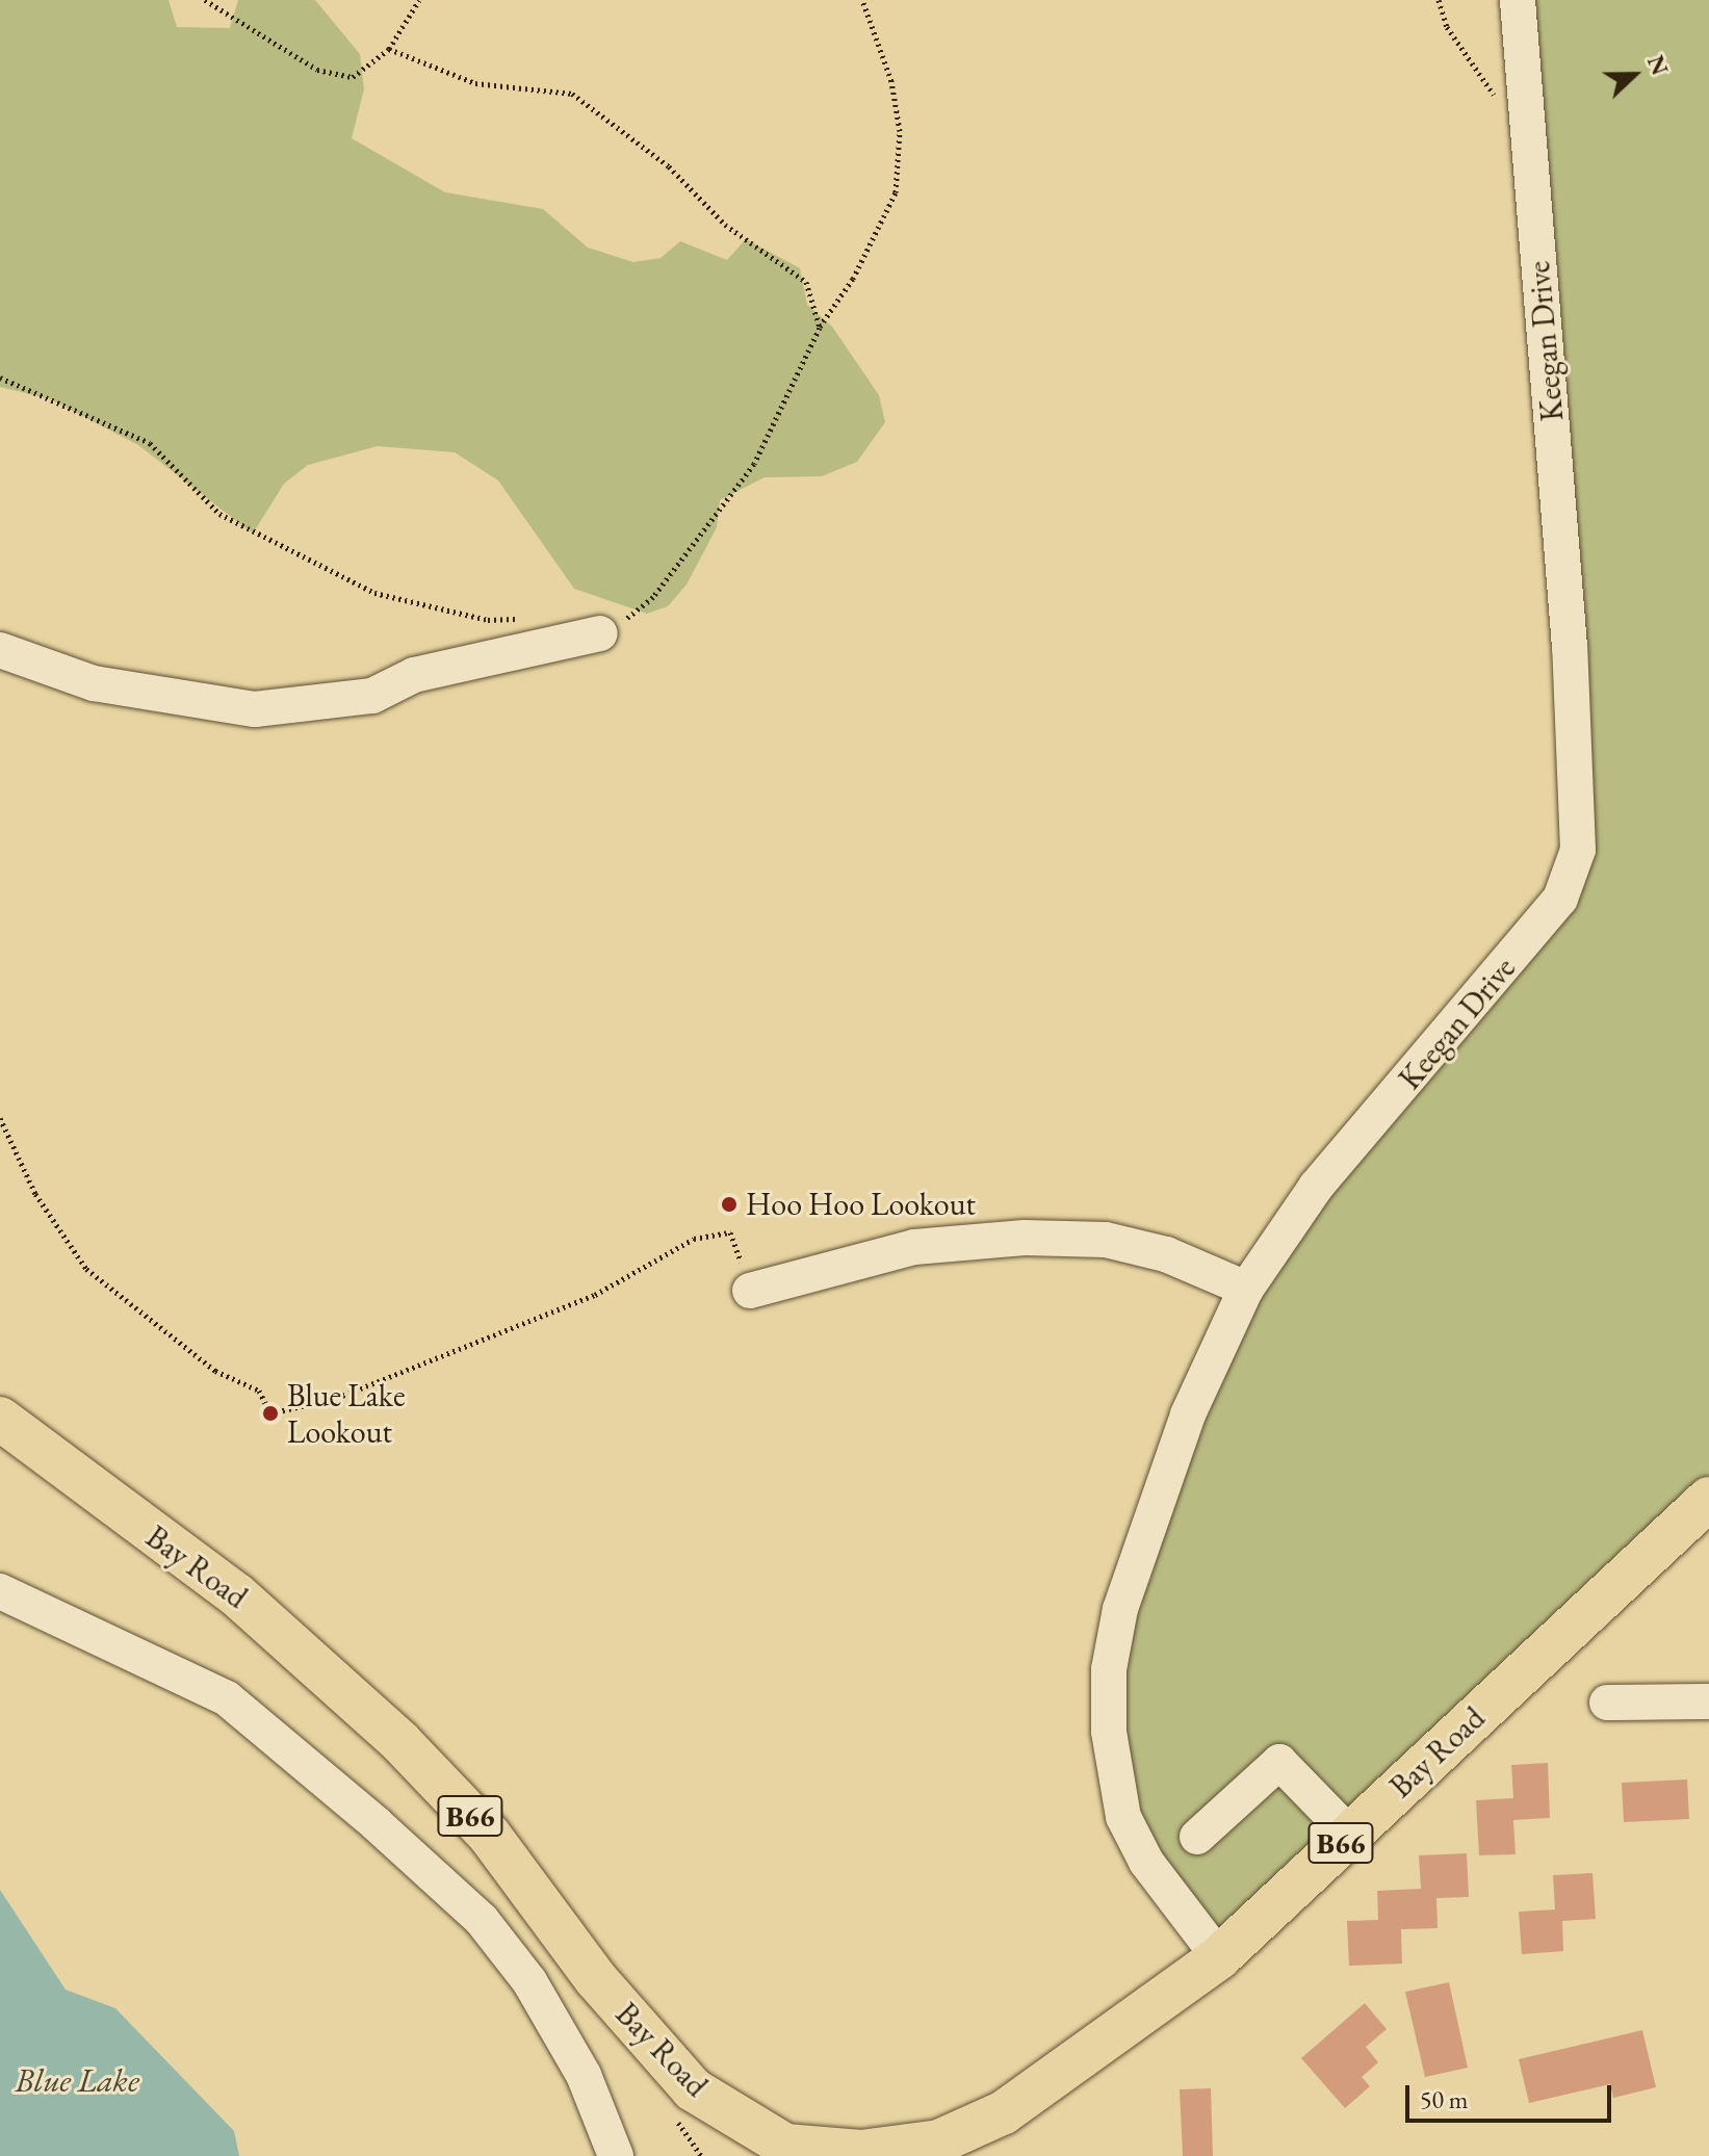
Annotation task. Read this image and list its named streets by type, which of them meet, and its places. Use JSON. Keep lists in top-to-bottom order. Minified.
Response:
{"streets":{"main road":["Bay Road","B66"],"street":["Keegan Drive"]},"crossings":[["Keegan Drive","Bay Road"]],"water":["Blue Lake"],"places":["Hoo Hoo Lookout","Blue Lake Lookout"],"scale_bar":"50 m","north":"right"}
